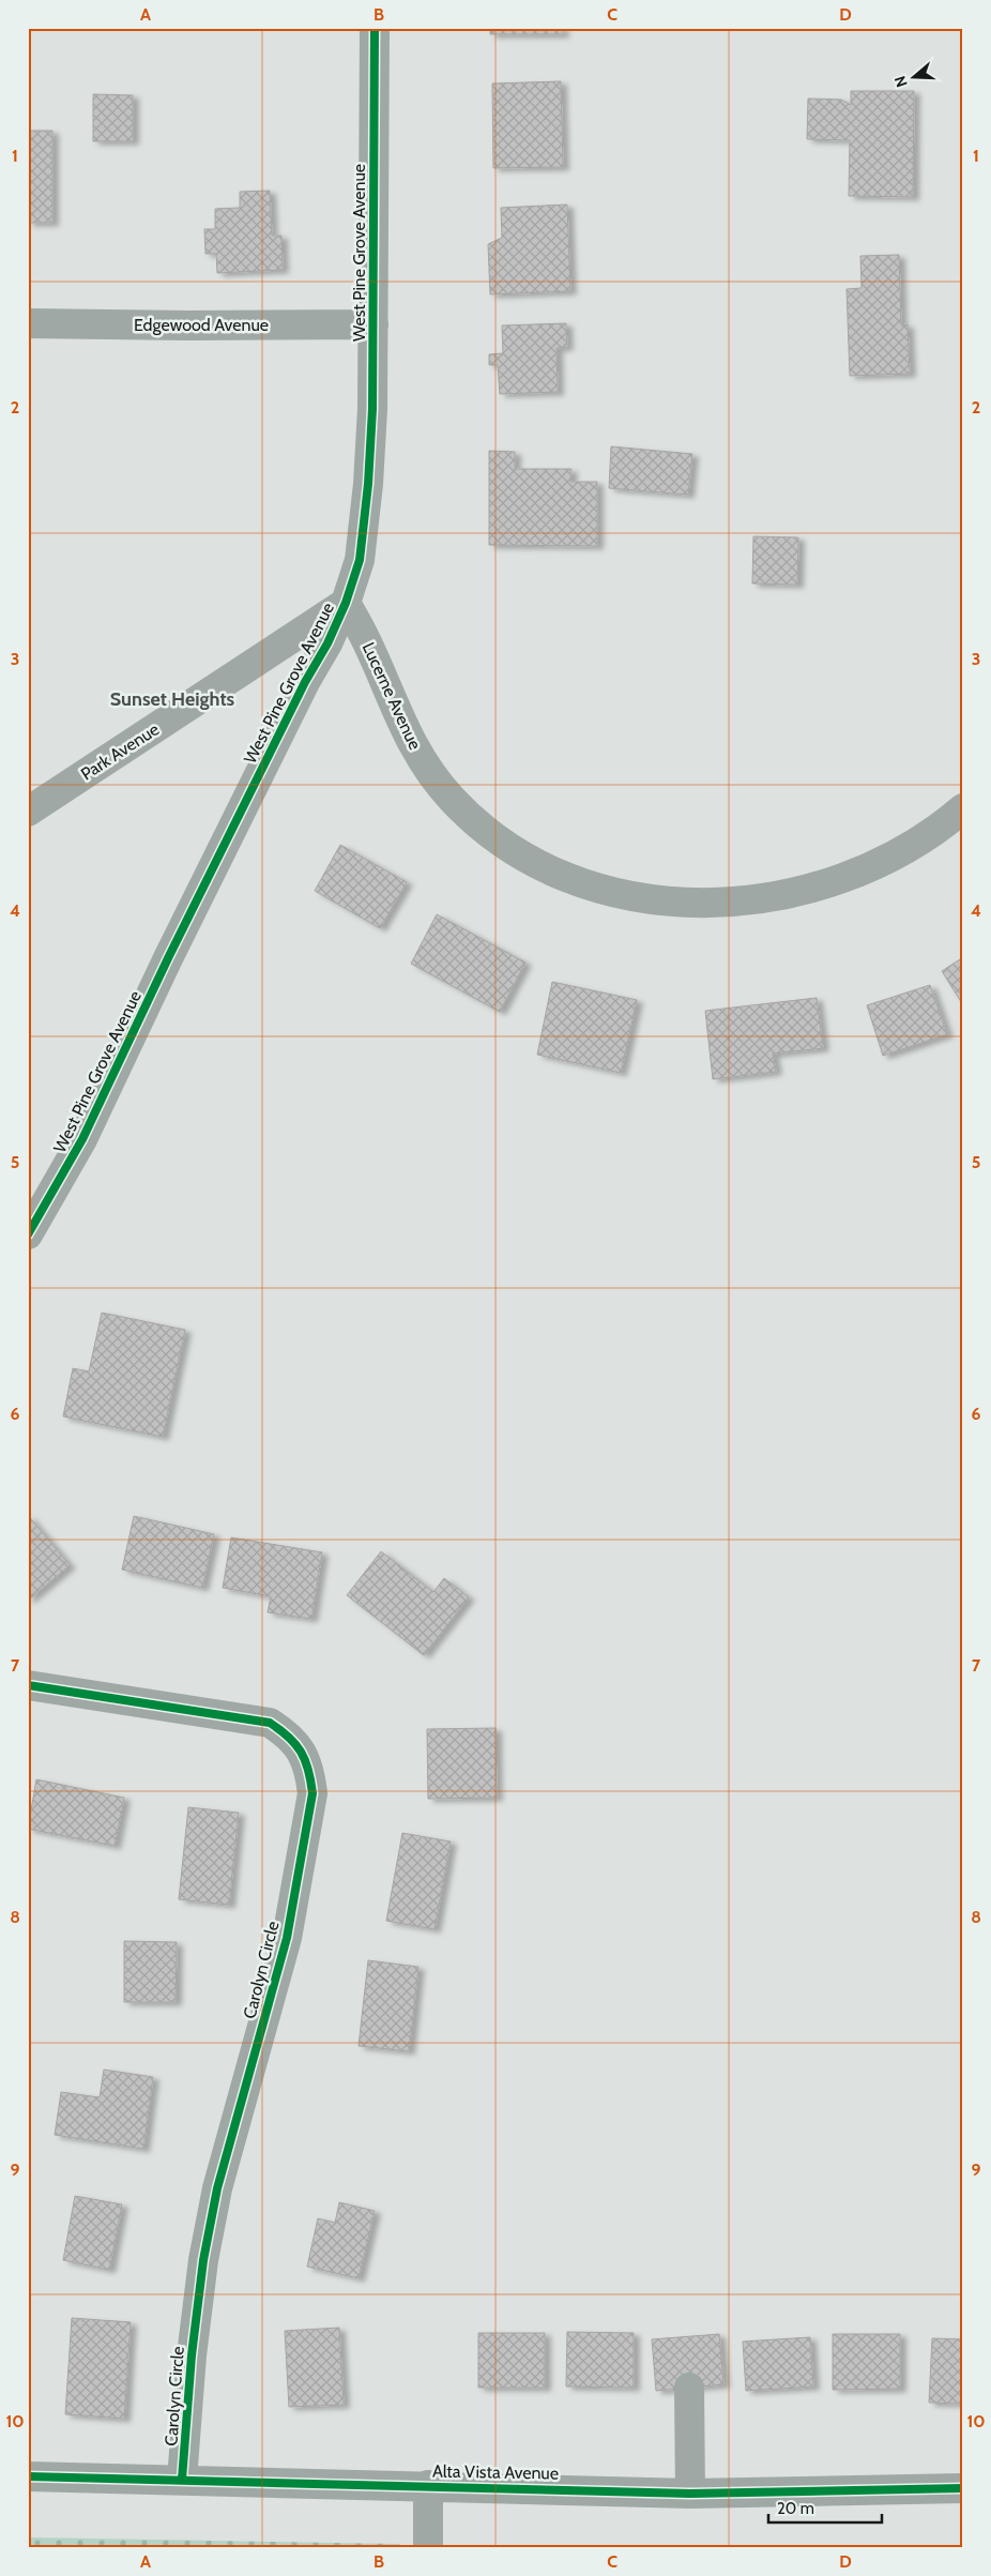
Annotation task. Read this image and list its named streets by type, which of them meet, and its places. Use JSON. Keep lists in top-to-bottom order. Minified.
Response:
{"streets":{"street":["West Pine Grove Avenue","Edgewood Avenue","Lucerne Avenue","Park Avenue","Carolyn Circle","Alta Vista Avenue"]},"crossings":[["West Pine Grove Avenue","Edgewood Avenue"],["West Pine Grove Avenue","Lucerne Avenue"],["West Pine Grove Avenue","Park Avenue"],["Lucerne Avenue","Park Avenue"],["Carolyn Circle","Alta Vista Avenue"]],"districts":["Sunset Heights"],"scale_bar":"20 m","north":"left","grid":{"columns":["A","B","C","D"],"rows":["1","2","3","4","5","6","7","8","9","10"]}}
